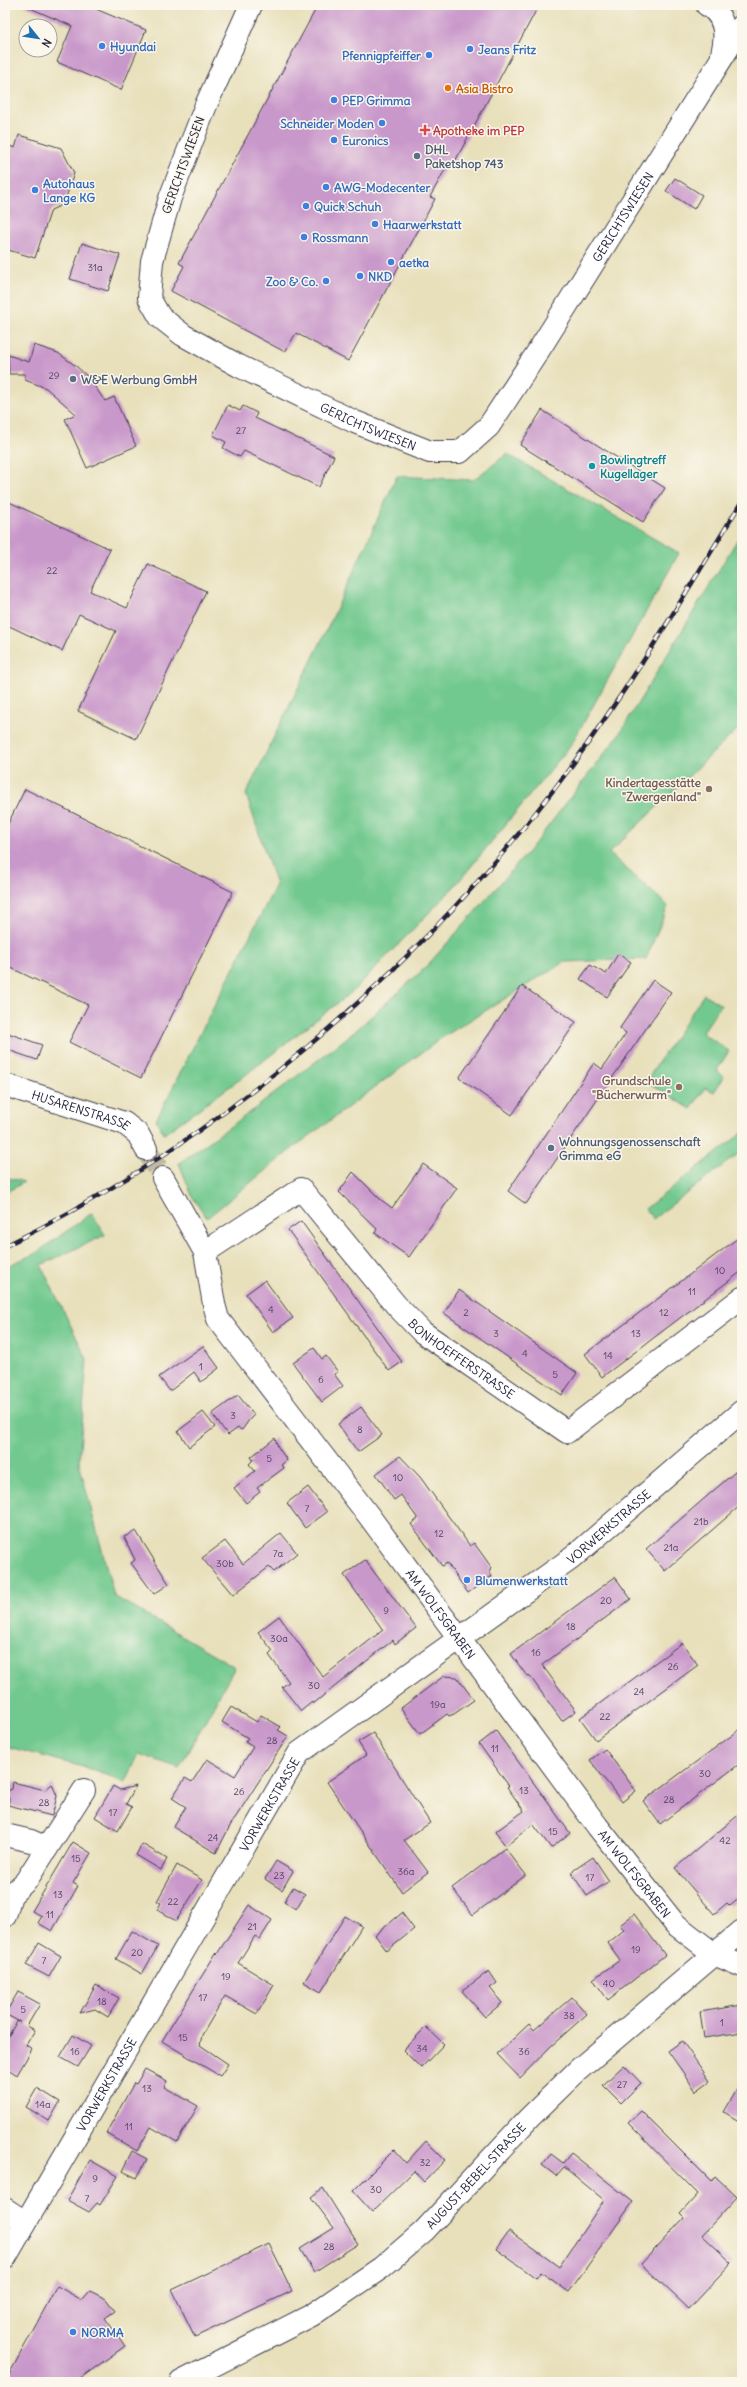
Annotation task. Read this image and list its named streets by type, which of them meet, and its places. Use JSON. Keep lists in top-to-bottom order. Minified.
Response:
{"streets":{"street":["GERICHTSWIESEN","HUSARENSTRASSE","BONHOEFFERSTRASSE","VORWERKSTRASSE","AM WOLFSGRABEN","AUGUST-BEBEL-STRASSE"]},"crossings":[["BONHOEFFERSTRASSE","AM WOLFSGRABEN"],["VORWERKSTRASSE","AM WOLFSGRABEN"],["AM WOLFSGRABEN","AUGUST-BEBEL-STRASSE"]],"places":{"other":["Hyundai","Jeans Fritz","Pfennigpfeiffer","Asia Bistro","PEP Grimma","Schneider Moden","Euronics","DHL Paketshop 743","AWG-Modecenter","Autohaus Lange KG","Quick Schuh","Haarwerkstatt","Rossmann","aetka","NKD","Zoo & Co.","W&E Werbung GmbH","Bowlingtreff Kugellager","Kindertagesstätte \"Zwergenland\"","Grundschule \"Bücherwurm\"","Wohnungsgenossenschaft Grimma eG","Blumenwerkstatt","NORMA"],"health":["Apotheke im PEP"]},"house_numbers":["31a","29","27","22","10","11","4","2","12","3","13","4","14","1","5","6","3","8","5","10","7","21b","12","21a","7a","30b","20","9","18","30a","16","26","30","24","19a","22","28","11","30","13","26","28","28","17","15","24","42","15","36a","23","17","13","22","11","21","19","20","7","19","40","17","18","5","38","1","15","34","16","36","27","13","14a","11","32","9","30","7","28"],"north":"bottom right"}
